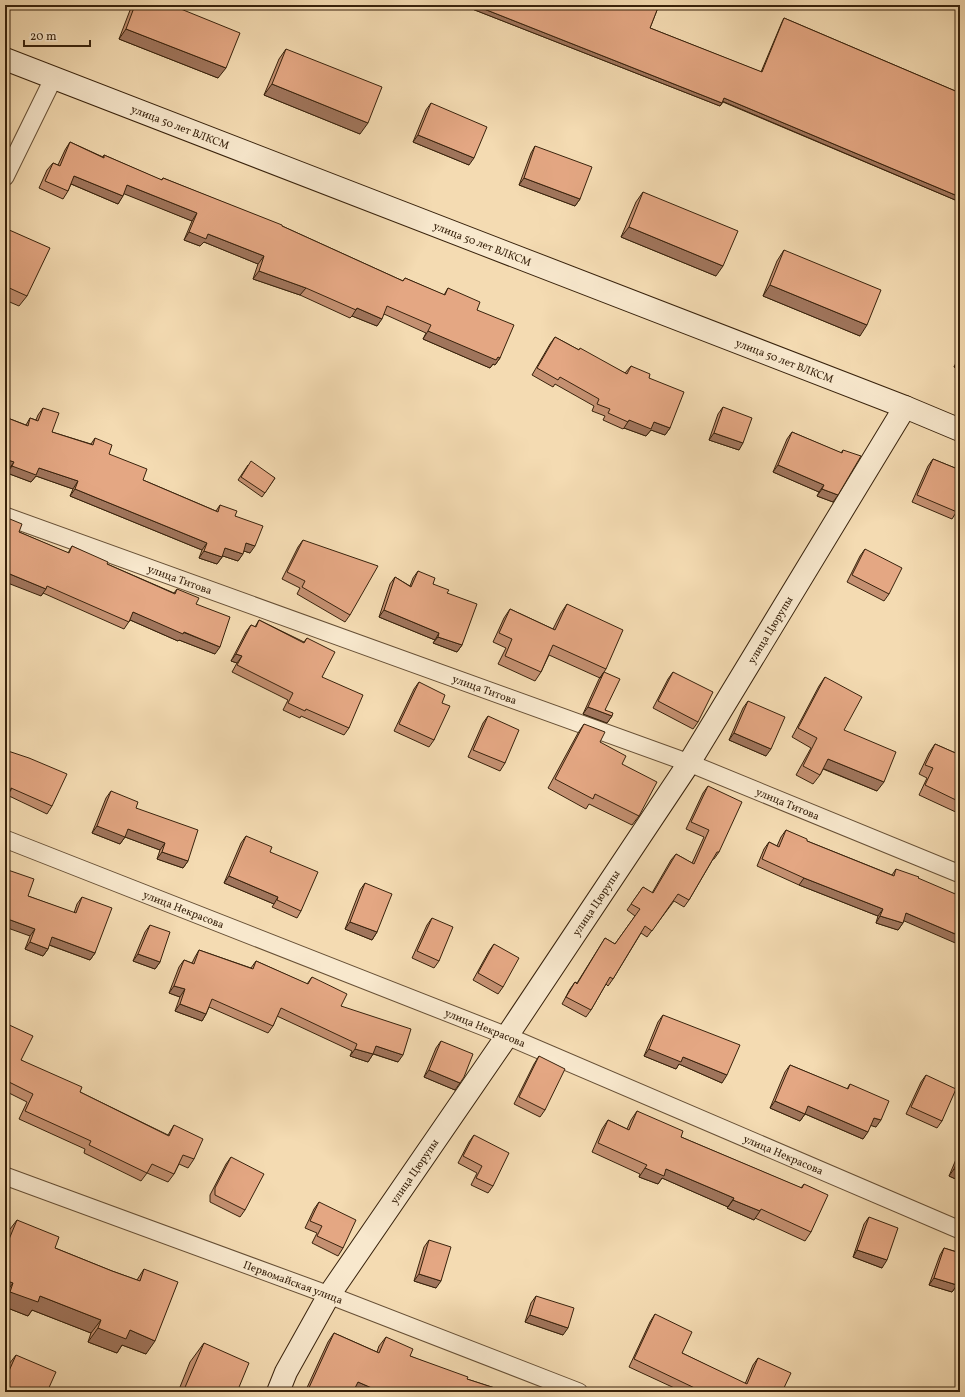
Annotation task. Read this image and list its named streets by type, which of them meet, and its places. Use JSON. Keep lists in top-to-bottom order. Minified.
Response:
{"streets":{"street":["улица 50 лет ВЛКСМ","улица Титова","улица Цюрупы","улица Некрасова","Первомайская улица"]},"crossings":[["улица 50 лет ВЛКСМ","улица Цюрупы"],["улица Титова","улица Цюрупы"],["улица Цюрупы","улица Некрасова"],["улица Цюрупы","Первомайская улица"]],"scale_bar":"20 m"}
